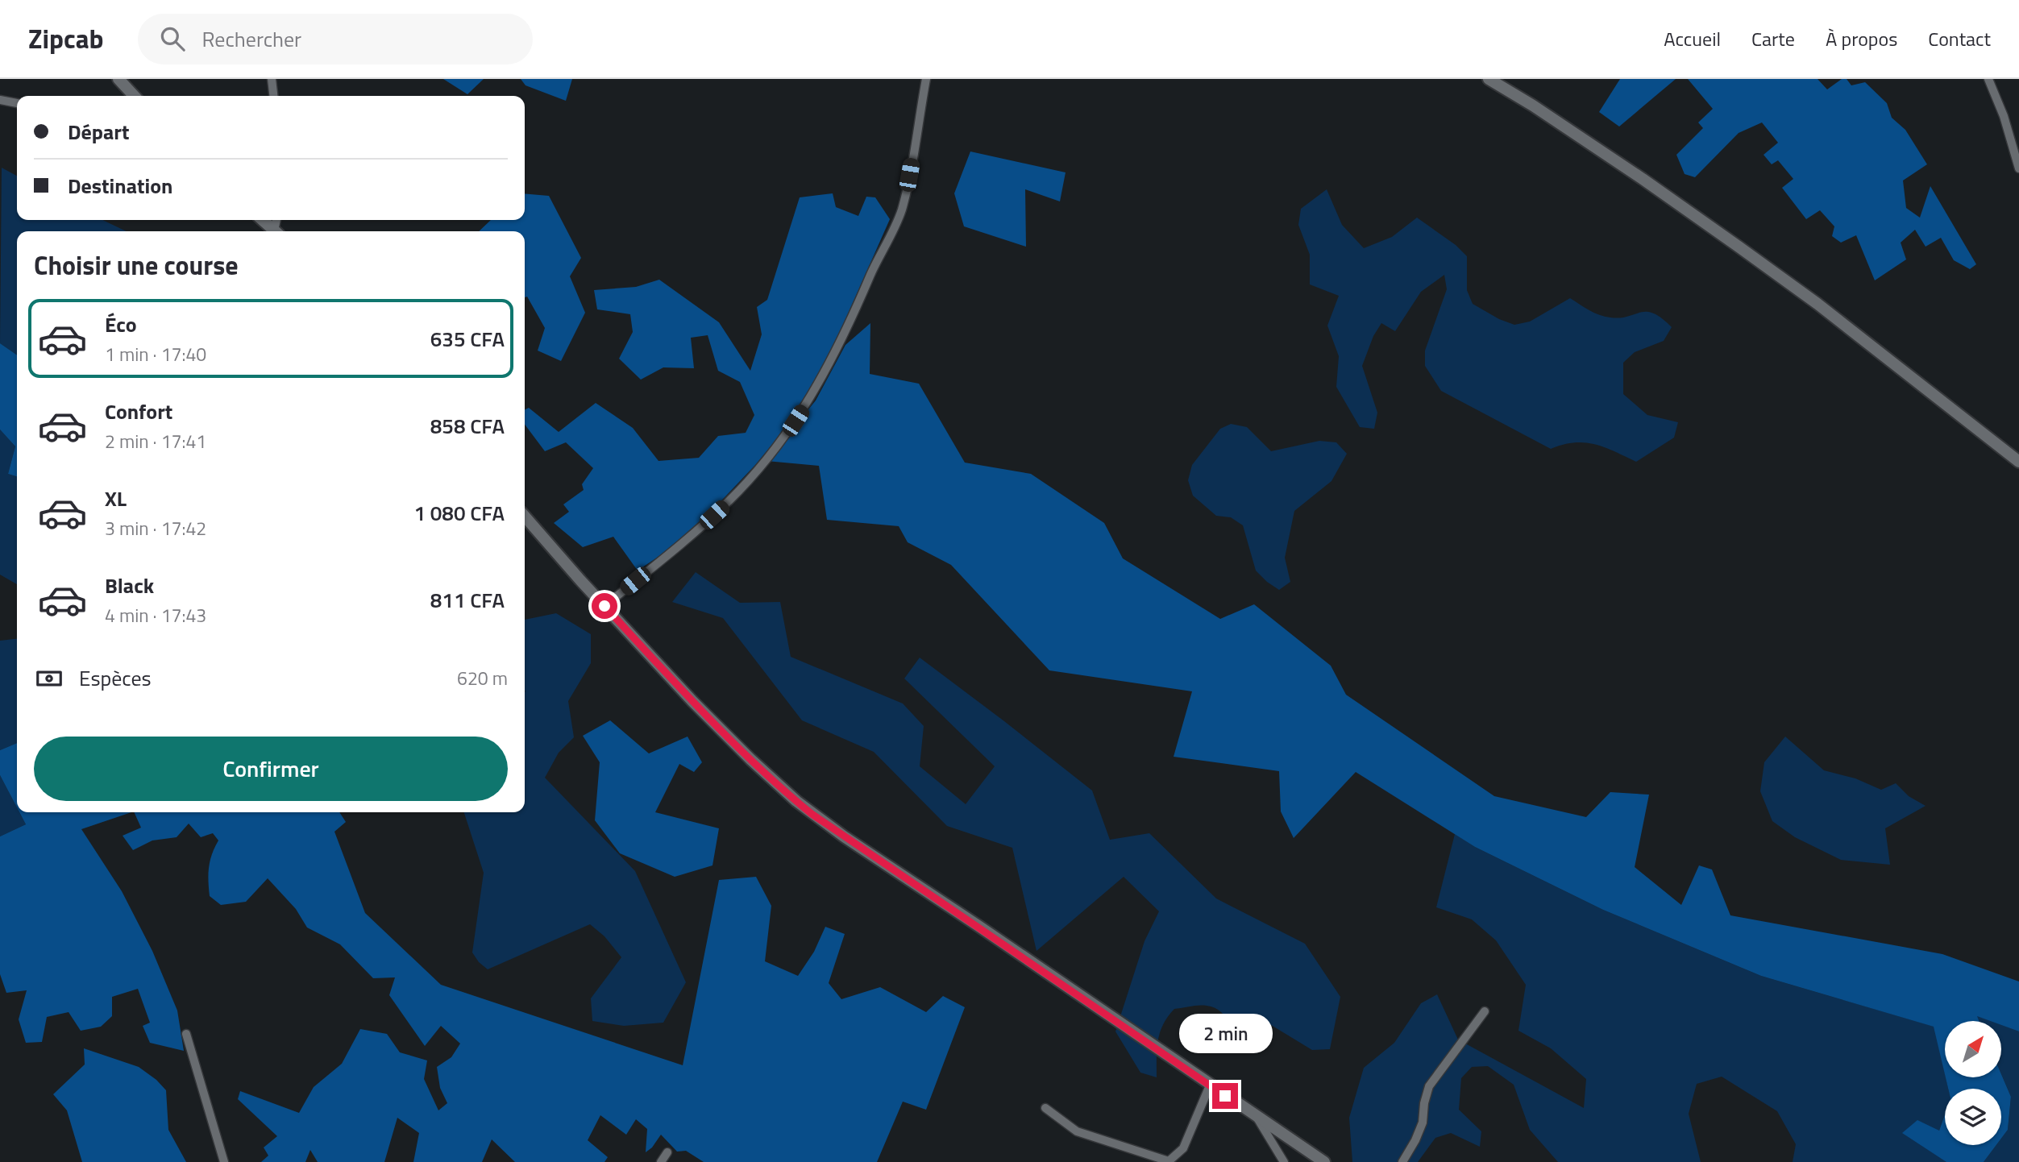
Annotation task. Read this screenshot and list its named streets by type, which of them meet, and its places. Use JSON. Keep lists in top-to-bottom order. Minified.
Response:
{"north":"top right","page":{"header":"Zipcab","search":"Rechercher","nav":["Accueil","Carte","À propos","Contact"],"banner":["Départ","Destination"],"heading":"Choisir une course","list":[{"name":"Éco","note":"1 min · 17:40","value":"635 CFA"},{"name":"Confort","note":"2 min · 17:41","value":"858 CFA"},{"name":"XL","note":"3 min · 17:42","value":"1 080 CFA"},{"name":"Black","note":"4 min · 17:43","value":"811 CFA"}],"pay":["Espèces","620 m"],"buttons":"Confirmer","bubble":"2 min"}}
